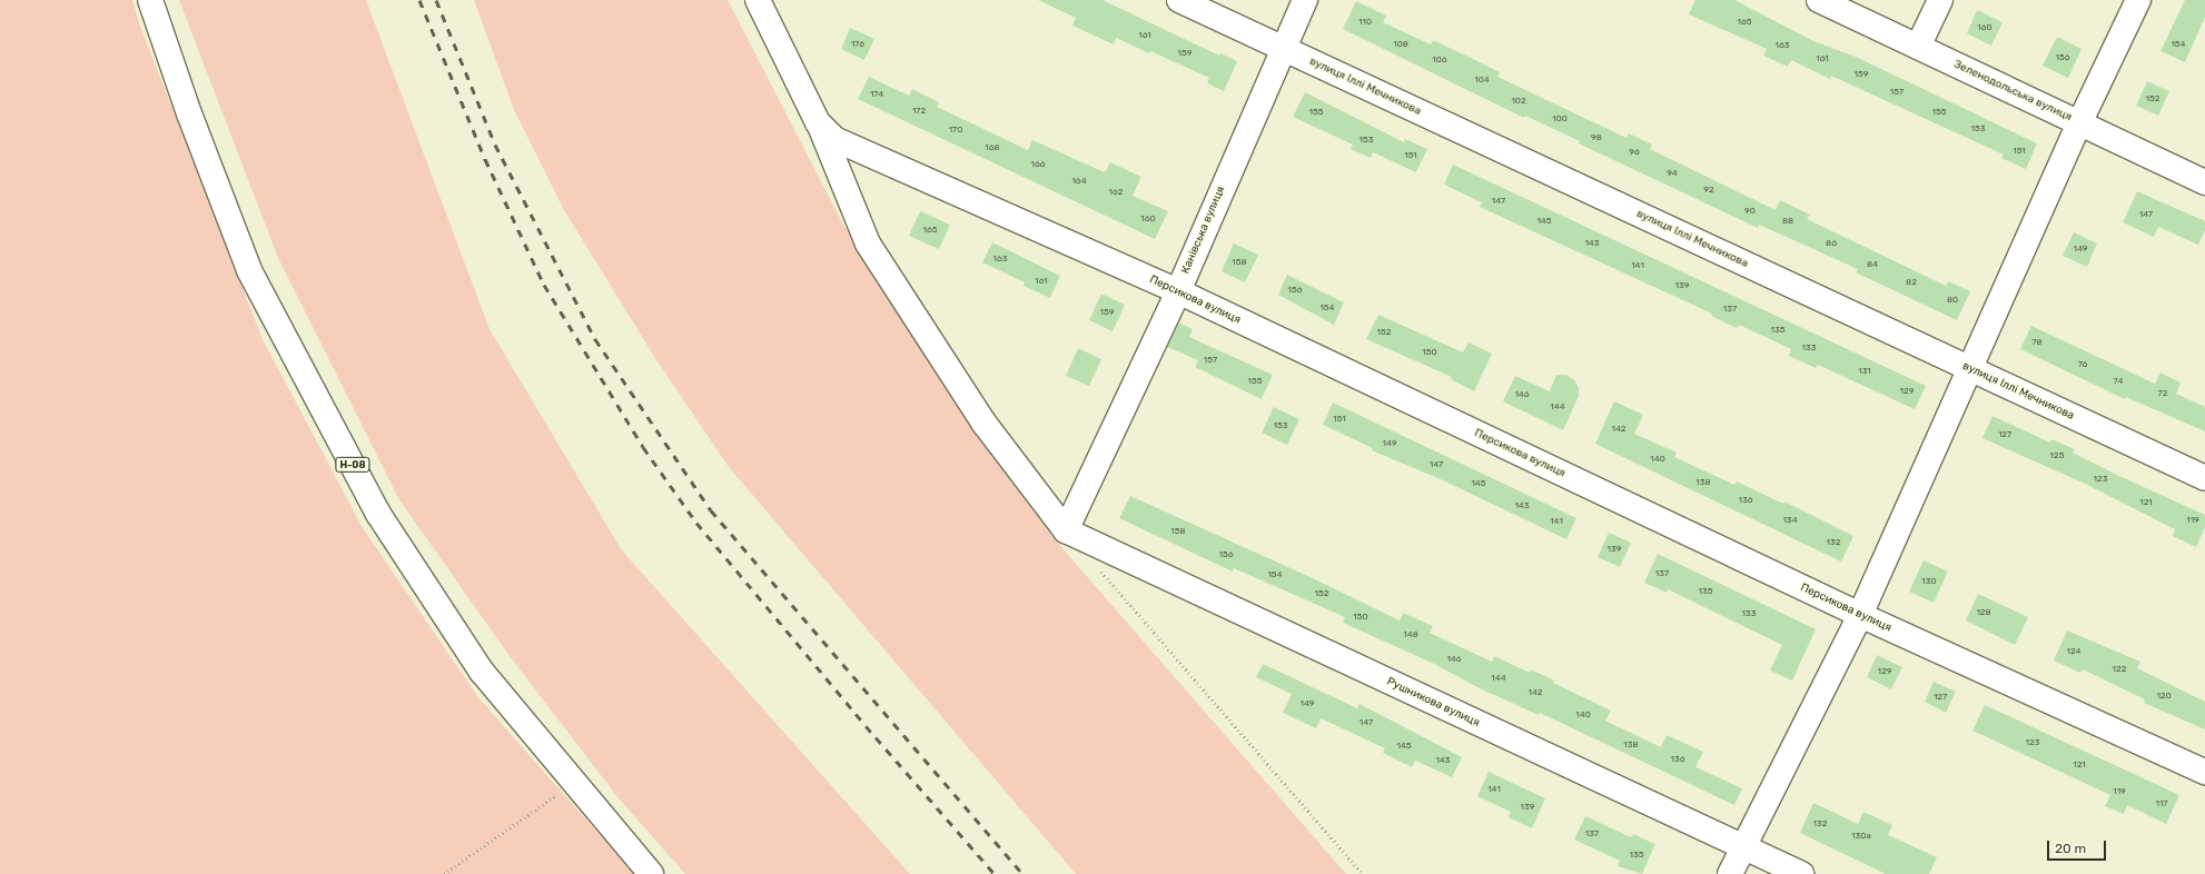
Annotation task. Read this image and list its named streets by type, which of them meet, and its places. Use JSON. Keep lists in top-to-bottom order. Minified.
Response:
{"streets":{"street":["вулиця Іллі Мечникова","Зеленодольська вулиця","Канівська вулиця","Персикова вулиця","Н-08","Рушникова вулиця"]},"crossings":[["вулиця Іллі Мечникова","Канівська вулиця"],["Канівська вулиця","Персикова вулиця"],["Канівська вулиця","Рушникова вулиця"]],"house_numbers":["110","165","160","161","176","108","154","163","159","156","161","106","159","104","157","174","152","102","172","155","155","100","153","170","98","153","168","151","96","151","166","94","164","92","162","147","90","147","160","145","88","165","143","86","149","163","158","84","141","161","82","139","156","80","154","137","159","135","152","78","133","150","157","76","131","155","74","129","72","146","144","151","153","142","127","149","125","140","147","123","138","145","136","121","143","134","119","141","158","132","139","156","137","154","130","135","152","128","133","150","148","124","146","122","129","144","142","120","127","149","140","147","123","138","145","136","143","121","141","119","117","139","132","137","130а","135"],"scale_bar":"20 m"}
